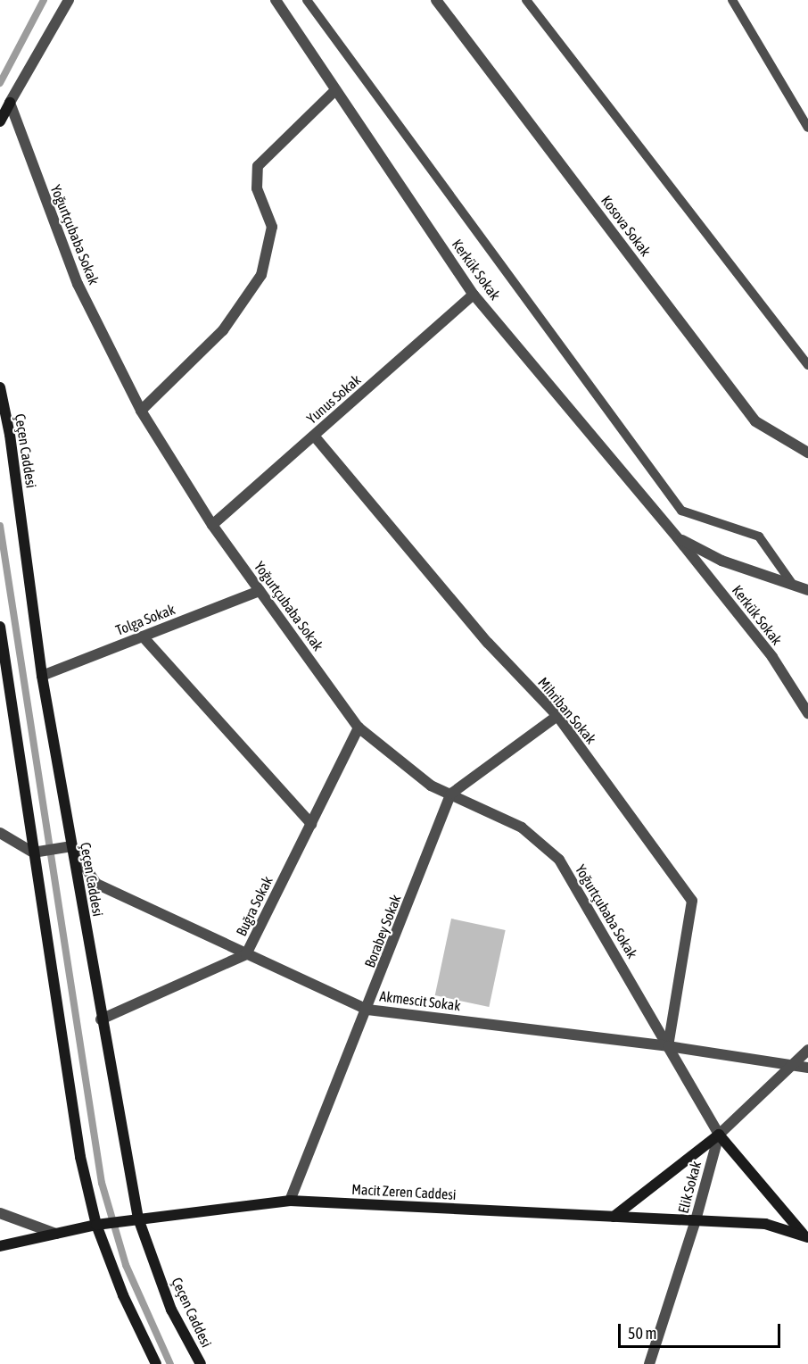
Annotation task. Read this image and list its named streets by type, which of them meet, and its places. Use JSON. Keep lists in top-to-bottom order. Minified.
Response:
{"streets":{"street":["Kosova Sokak","Yoğurtçubaba Sokak","Kerkük Sokak","Yunus Sokak","Çeçen Caddesi","Tolga Sokak","Mihriban Sokak","Buğra Sokak","Borabey Sokak","Akmescit Sokak","Elik Sokak","Macit Zeren Caddesi"]},"crossings":[["Yoğurtçubaba Sokak","Yunus Sokak"],["Yoğurtçubaba Sokak","Tolga Sokak"],["Yoğurtçubaba Sokak","Mihriban Sokak"],["Yoğurtçubaba Sokak","Buğra Sokak"],["Yoğurtçubaba Sokak","Borabey Sokak"],["Yoğurtçubaba Sokak","Akmescit Sokak"],["Yoğurtçubaba Sokak","Elik Sokak"],["Kerkük Sokak","Yunus Sokak"],["Yunus Sokak","Mihriban Sokak"],["Çeçen Caddesi","Tolga Sokak"],["Çeçen Caddesi","Buğra Sokak"],["Çeçen Caddesi","Akmescit Sokak"],["Çeçen Caddesi","Macit Zeren Caddesi"],["Mihriban Sokak","Akmescit Sokak"],["Buğra Sokak","Akmescit Sokak"],["Borabey Sokak","Akmescit Sokak"],["Borabey Sokak","Macit Zeren Caddesi"],["Elik Sokak","Macit Zeren Caddesi"]],"scale_bar":"50 m"}
